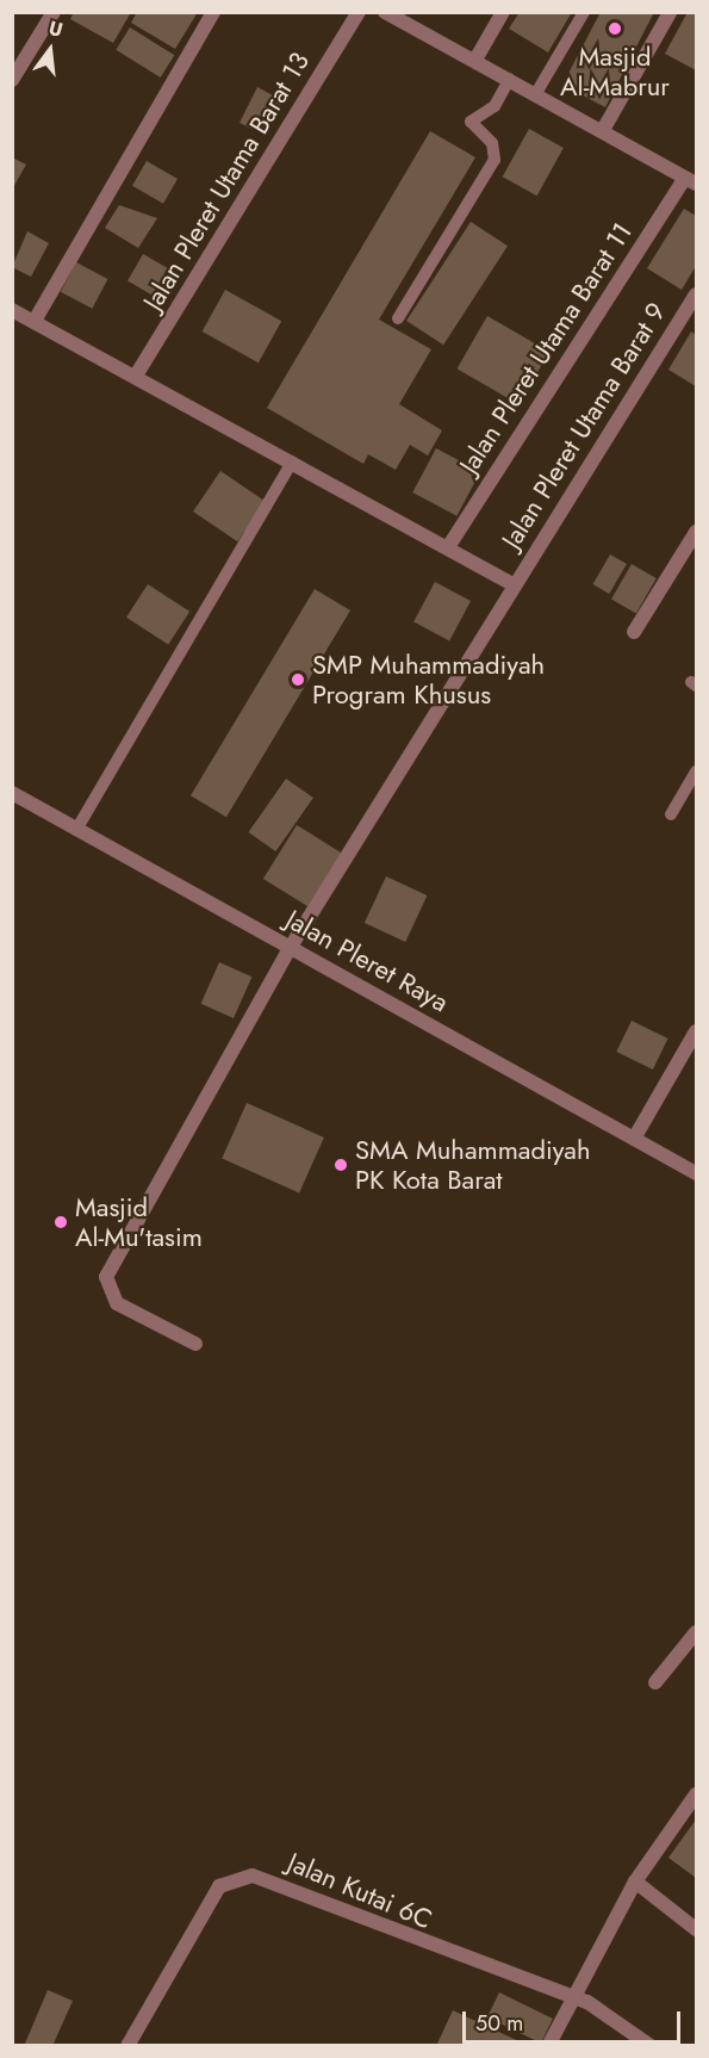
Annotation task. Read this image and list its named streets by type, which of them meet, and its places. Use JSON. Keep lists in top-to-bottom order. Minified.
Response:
{"streets":{"street":["Jalan Pleret Utama Barat 13","Jalan Pleret Utama Barat 11","Jalan Pleret Utama Barat 9","Jalan Pleret Raya","Jalan Kutai 6C"]},"crossings":[["Jalan Pleret Utama Barat 9","Jalan Pleret Raya"]],"places":["Masjid Al-Mabrur","SMP Muhammadiyah Program Khusus","SMA Muhammadiyah PK Kota Barat","Masjid Al-Mu'tasim"],"scale_bar":"50 m","north":"top"}
